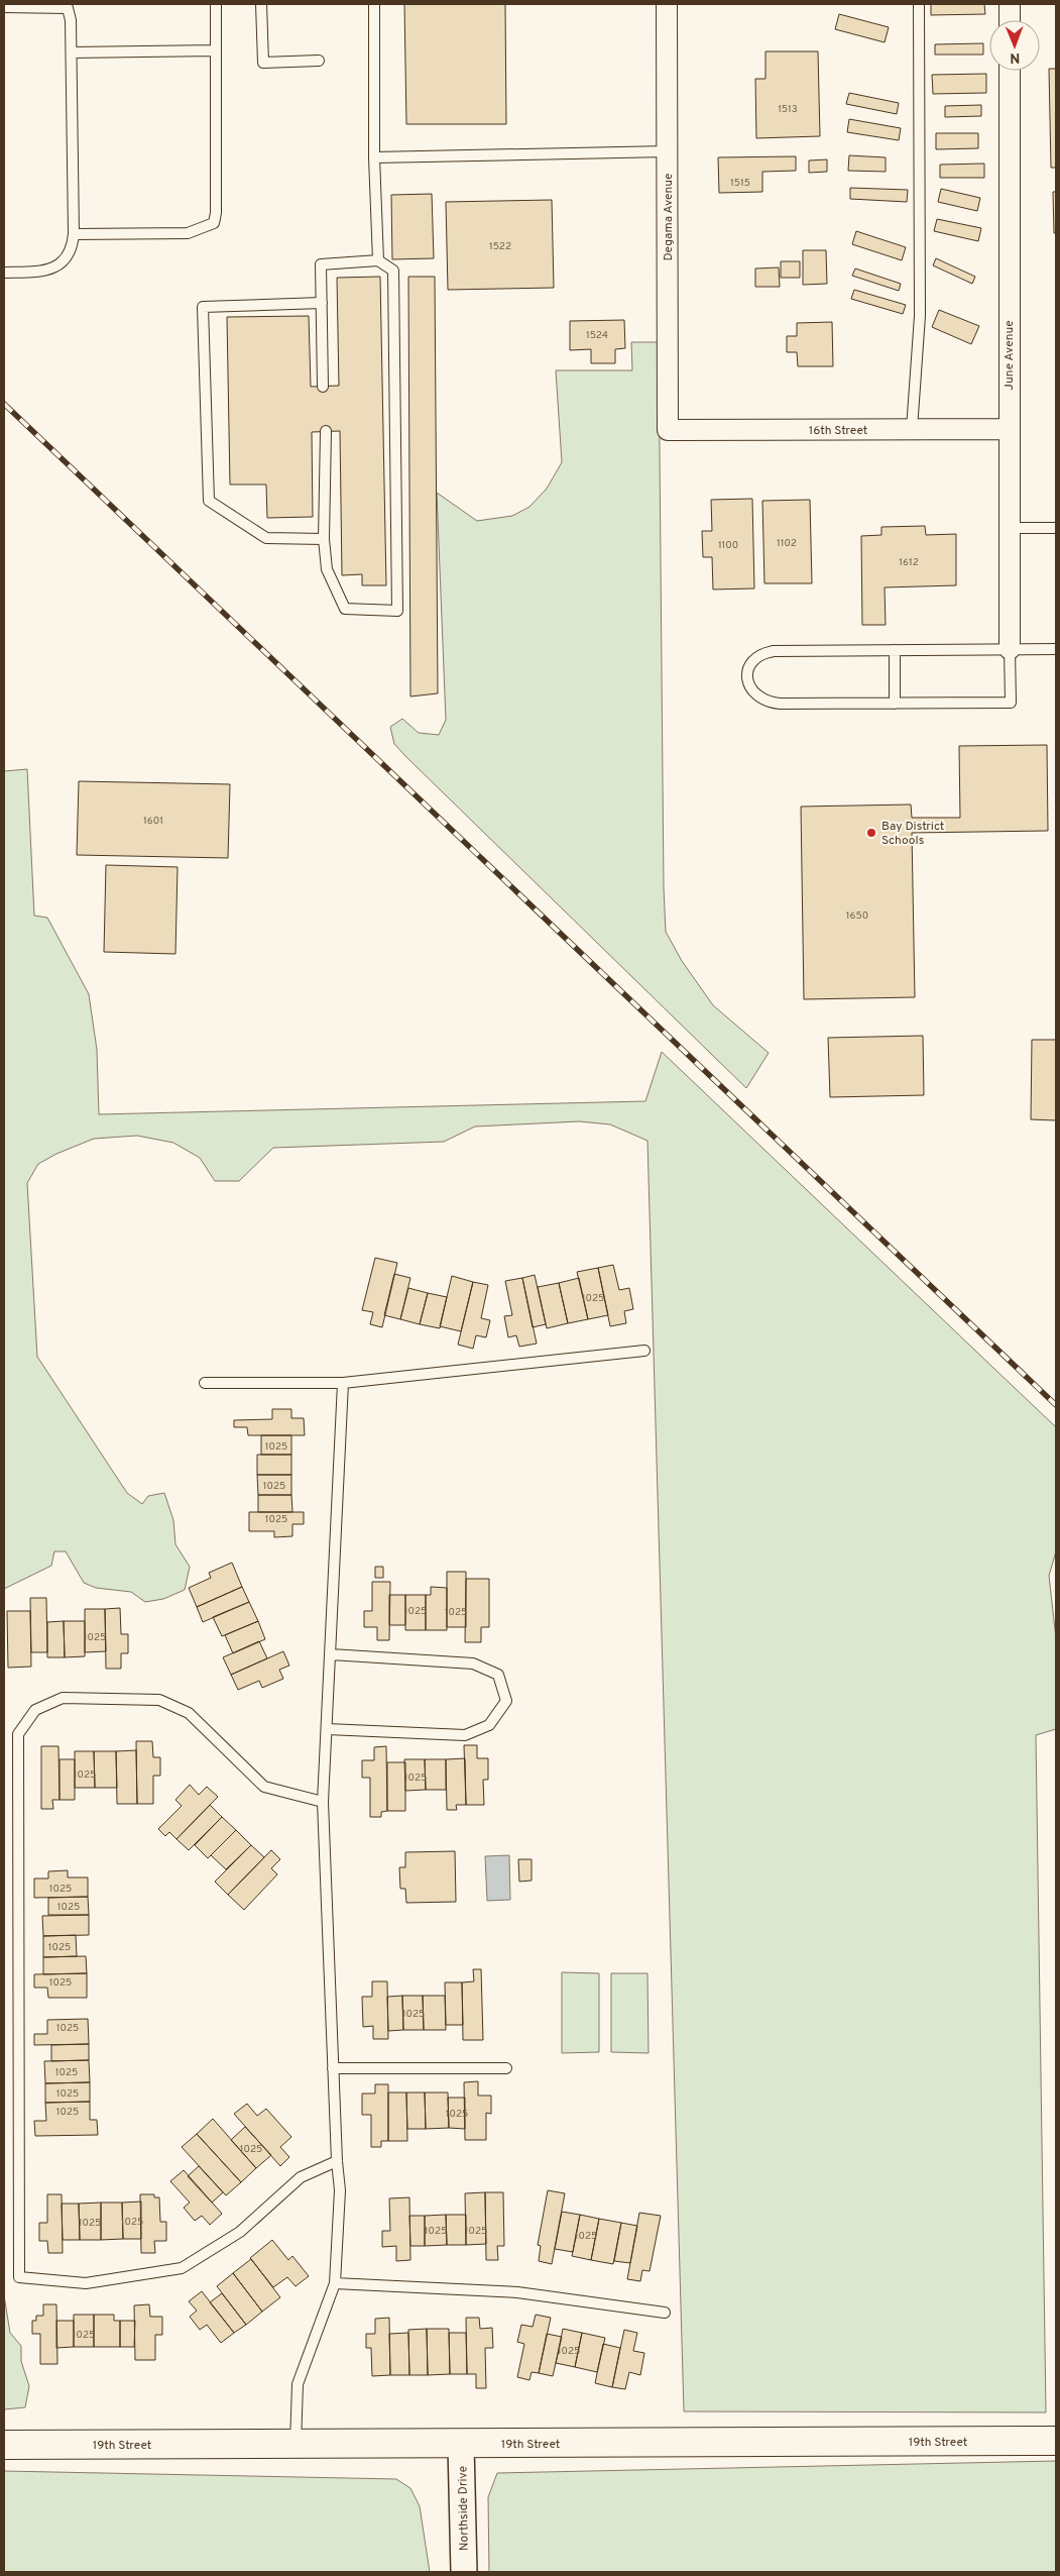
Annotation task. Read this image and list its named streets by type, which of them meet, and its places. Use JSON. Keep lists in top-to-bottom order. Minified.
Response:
{"streets":{"main road":["19th Street"],"street":["Degama Avenue","June Avenue","16th Street","Northside Drive"]},"crossings":[["Degama Avenue","16th Street"],["June Avenue","16th Street"],["19th Street","Northside Drive"]],"places":["Bay District Schools"],"house_numbers":["1513","1515","1522","1524","1102","1100","1612","1601","1650","1025","1025","1025","1025","1025","1025","1025","1025","1025","1025","1025","1025","1025","1025","1025","1025","1025","1025","1025","1025","1025","1025","1025","1025","1025","1025","1025"],"north":"bottom"}
